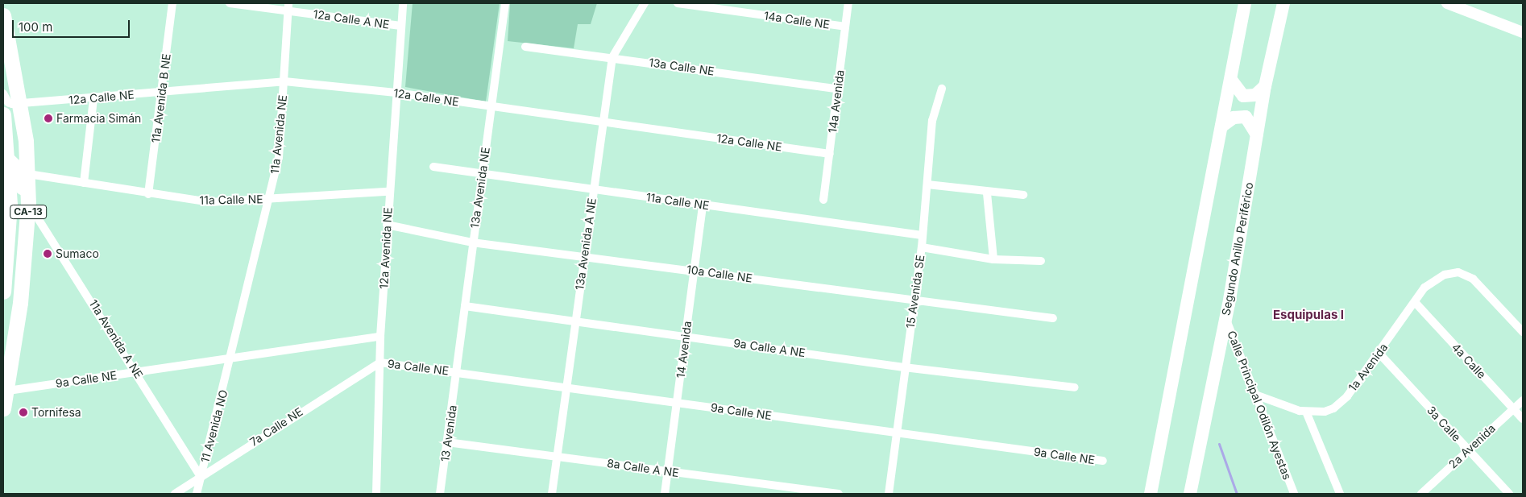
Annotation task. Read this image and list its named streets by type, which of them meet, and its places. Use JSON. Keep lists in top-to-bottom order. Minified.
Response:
{"streets":{"highway":["CA-13"],"main road":["Segundo Anillo Periférico"],"street":["12a Calle A NE","14a Calle NE","13a Calle NE","12a Calle NE","11a Avenida B NE","14a Avenida","11a Avenida NE","13a Avenida NE","11a Calle NE","13a Avenida A NE","12a Avenida NE","10a Calle NE","15 Avenida SE","11a Avenida A NE","9a Calle A NE","14 Avenida","4a Calle","9a Calle NE","1a Avenida","Calle Principal Odilón Ayestas","3a Calle","11 Avenida NO","7a Calle NE","13 Avenida","2a Avenida","8a Calle A NE"]},"crossings":[["12a Calle A NE","11a Avenida NE"],["12a Calle A NE","12a Avenida NE"],["14a Calle NE","14a Avenida"],["13a Calle NE","14a Avenida"],["13a Calle NE","13a Avenida A NE"],["12a Calle NE","11a Avenida B NE"],["12a Calle NE","14a Avenida"],["12a Calle NE","11a Avenida NE"],["12a Calle NE","13a Avenida NE"],["12a Calle NE","CA-13"],["12a Calle NE","13a Avenida A NE"],["12a Calle NE","12a Avenida NE"],["11a Avenida B NE","11a Calle NE"],["11a Avenida NE","11a Calle NE"],["11a Avenida NE","9a Calle NE"],["11a Avenida NE","11 Avenida NO"],["13a Avenida NE","11a Calle NE"],["13a Avenida NE","10a Calle NE"],["13a Avenida NE","9a Calle A NE"],["13a Avenida NE","9a Calle NE"],["13a Avenida NE","13 Avenida"],["11a Calle NE","CA-13"],["11a Calle NE","13a Avenida A NE"],["11a Calle NE","12a Avenida NE"],["11a Calle NE","15 Avenida SE"],["11a Calle NE","14 Avenida"],["CA-13","11a Avenida A NE"],["CA-13","9a Calle NE"],["13a Avenida A NE","10a Calle NE"],["13a Avenida A NE","9a Calle A NE"],["13a Avenida A NE","9a Calle NE"],["13a Avenida A NE","8a Calle A NE"],["12a Avenida NE","10a Calle NE"],["12a Avenida NE","9a Calle NE"],["12a Avenida NE","7a Calle NE"],["Segundo Anillo Periférico","Calle Principal Odilón Ayestas"],["10a Calle NE","15 Avenida SE"],["10a Calle NE","14 Avenida"],["15 Avenida SE","9a Calle A NE"],["15 Avenida SE","9a Calle NE"],["11a Avenida A NE","9a Calle NE"],["11a Avenida A NE","11 Avenida NO"],["11a Avenida A NE","7a Calle NE"],["9a Calle A NE","14 Avenida"],["14 Avenida","9a Calle NE"],["14 Avenida","8a Calle A NE"],["4a Calle","1a Avenida"],["4a Calle","2a Avenida"],["9a Calle NE","11 Avenida NO"],["9a Calle NE","7a Calle NE"],["9a Calle NE","13 Avenida"],["1a Avenida","Calle Principal Odilón Ayestas"],["1a Avenida","3a Calle"],["3a Calle","2a Avenida"],["11 Avenida NO","7a Calle NE"],["13 Avenida","8a Calle A NE"]],"districts":["Esquipulas I"],"places":["Farmacia Simán","Sumaco","Tornifesa"],"scale_bar":"100 m"}
